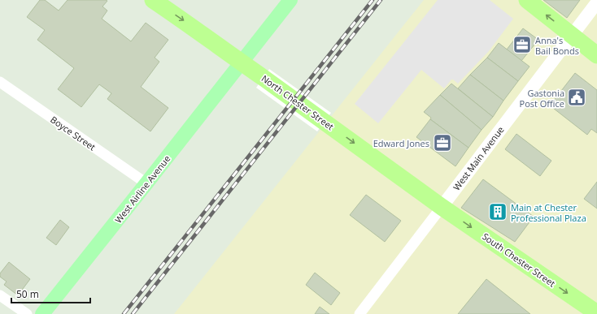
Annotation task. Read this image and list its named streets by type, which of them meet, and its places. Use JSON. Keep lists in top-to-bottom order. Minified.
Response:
{"streets":{"main road":["North Chester Street","West Airline Avenue","South Chester Street"],"street":["Boyce Street","West Main Avenue"]},"crossings":[["North Chester Street","West Main Avenue"],["North Chester Street","West Airline Avenue"],["North Chester Street","South Chester Street"],["Boyce Street","West Airline Avenue"],["West Main Avenue","South Chester Street"]],"one_way":["North Chester Street","South Chester Street"],"places":{"office":["Anna's Bail Bonds","Edward Jones"],"public building":["Gastonia Post Office"],"building":["Main at Chester Professional Plaza"]},"scale_bar":"50 m"}
